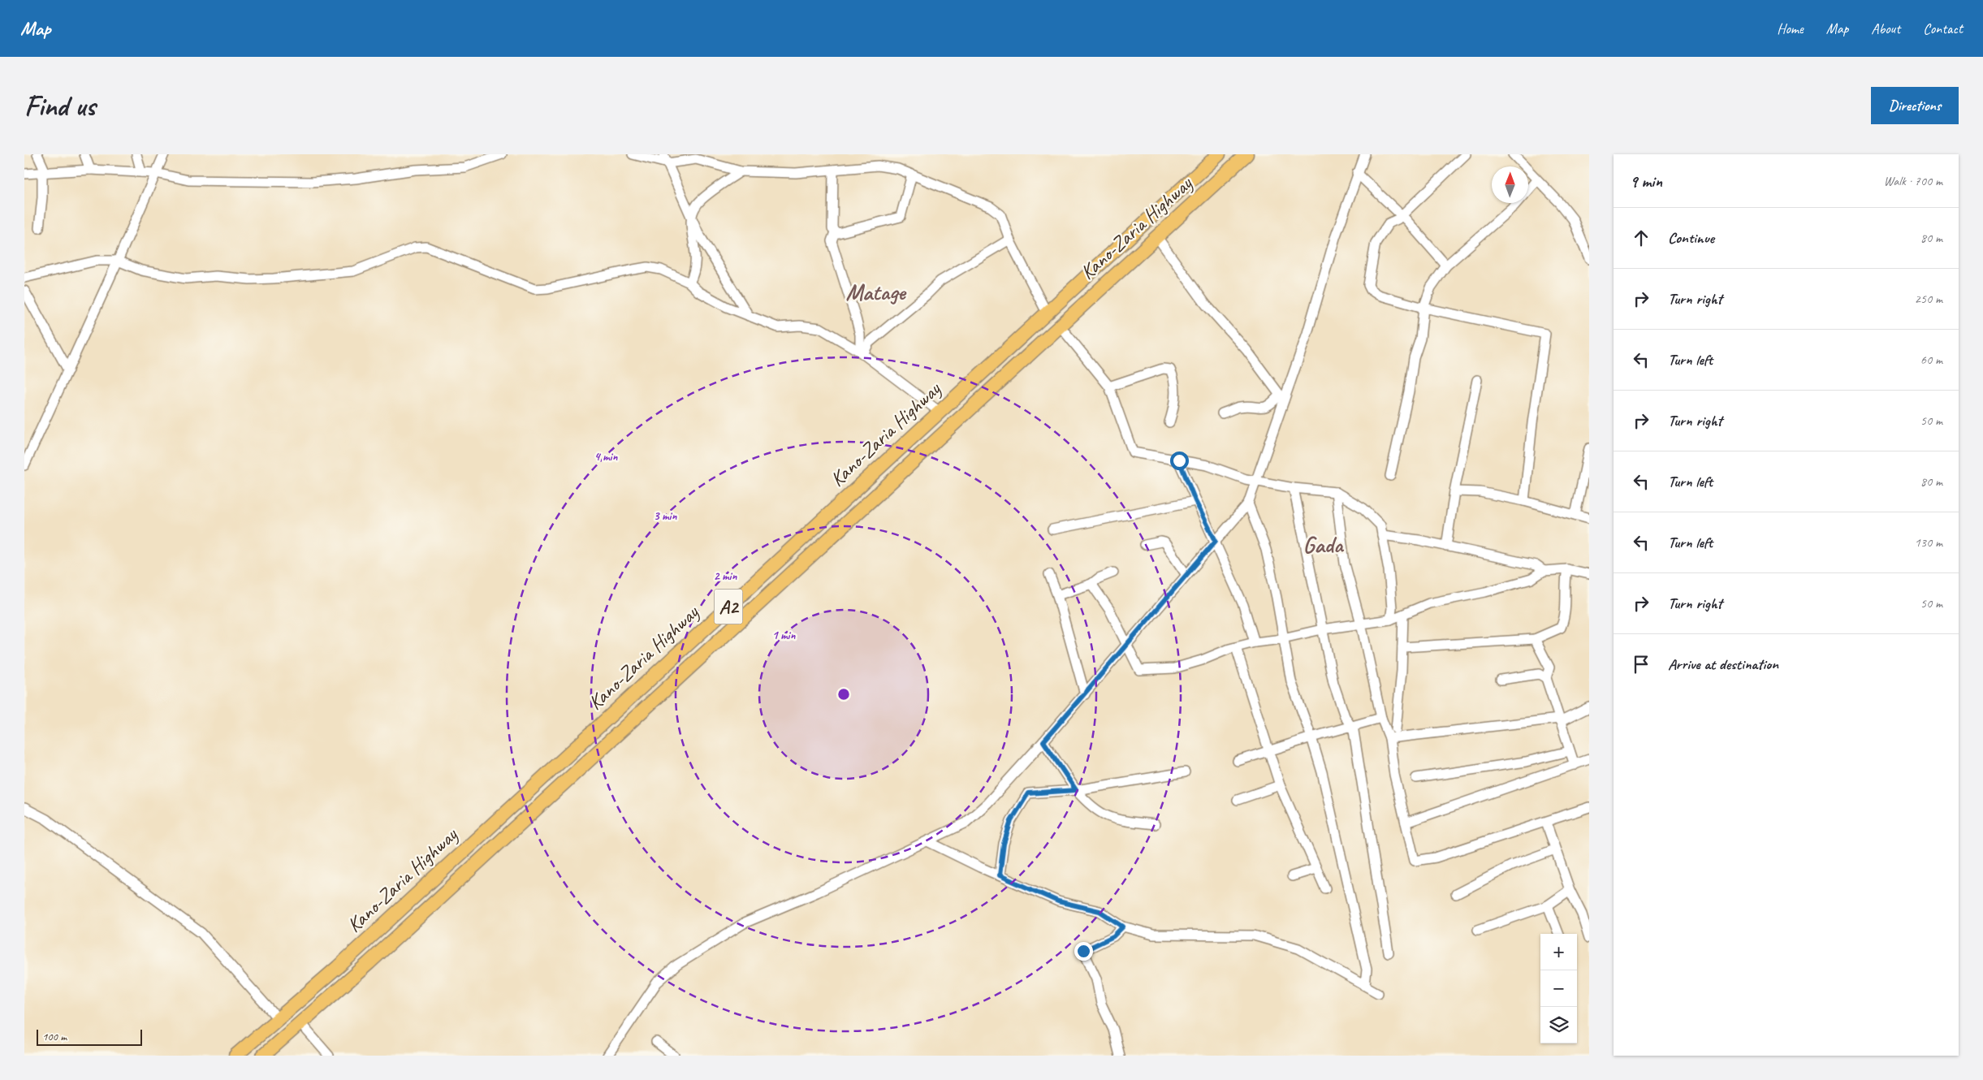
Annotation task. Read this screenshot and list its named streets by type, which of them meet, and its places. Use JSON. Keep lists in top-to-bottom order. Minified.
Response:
{"streets":{"highway":["Kano-Zaria Highway","A2"]},"districts":["Matage","Gada"],"scale_bar":"100 m","north":"top","page":{"header":"Map","nav":["Home","Map","About","Contact"],"buttons":"Directions","title":"Find us","heading":["9 min","Walk · 700 m"],"list":[["Continue","80 m"],["Turn right","250 m"],["Turn left","60 m"],["Turn right","50 m"],["Turn left","80 m"],["Turn left","130 m"],["Turn right","50 m"],"Arrive at destination"],"map_buttons":["+","−"],"scale":"100 m"},"rings":["4 min","3 min","2 min","1 min"]}
